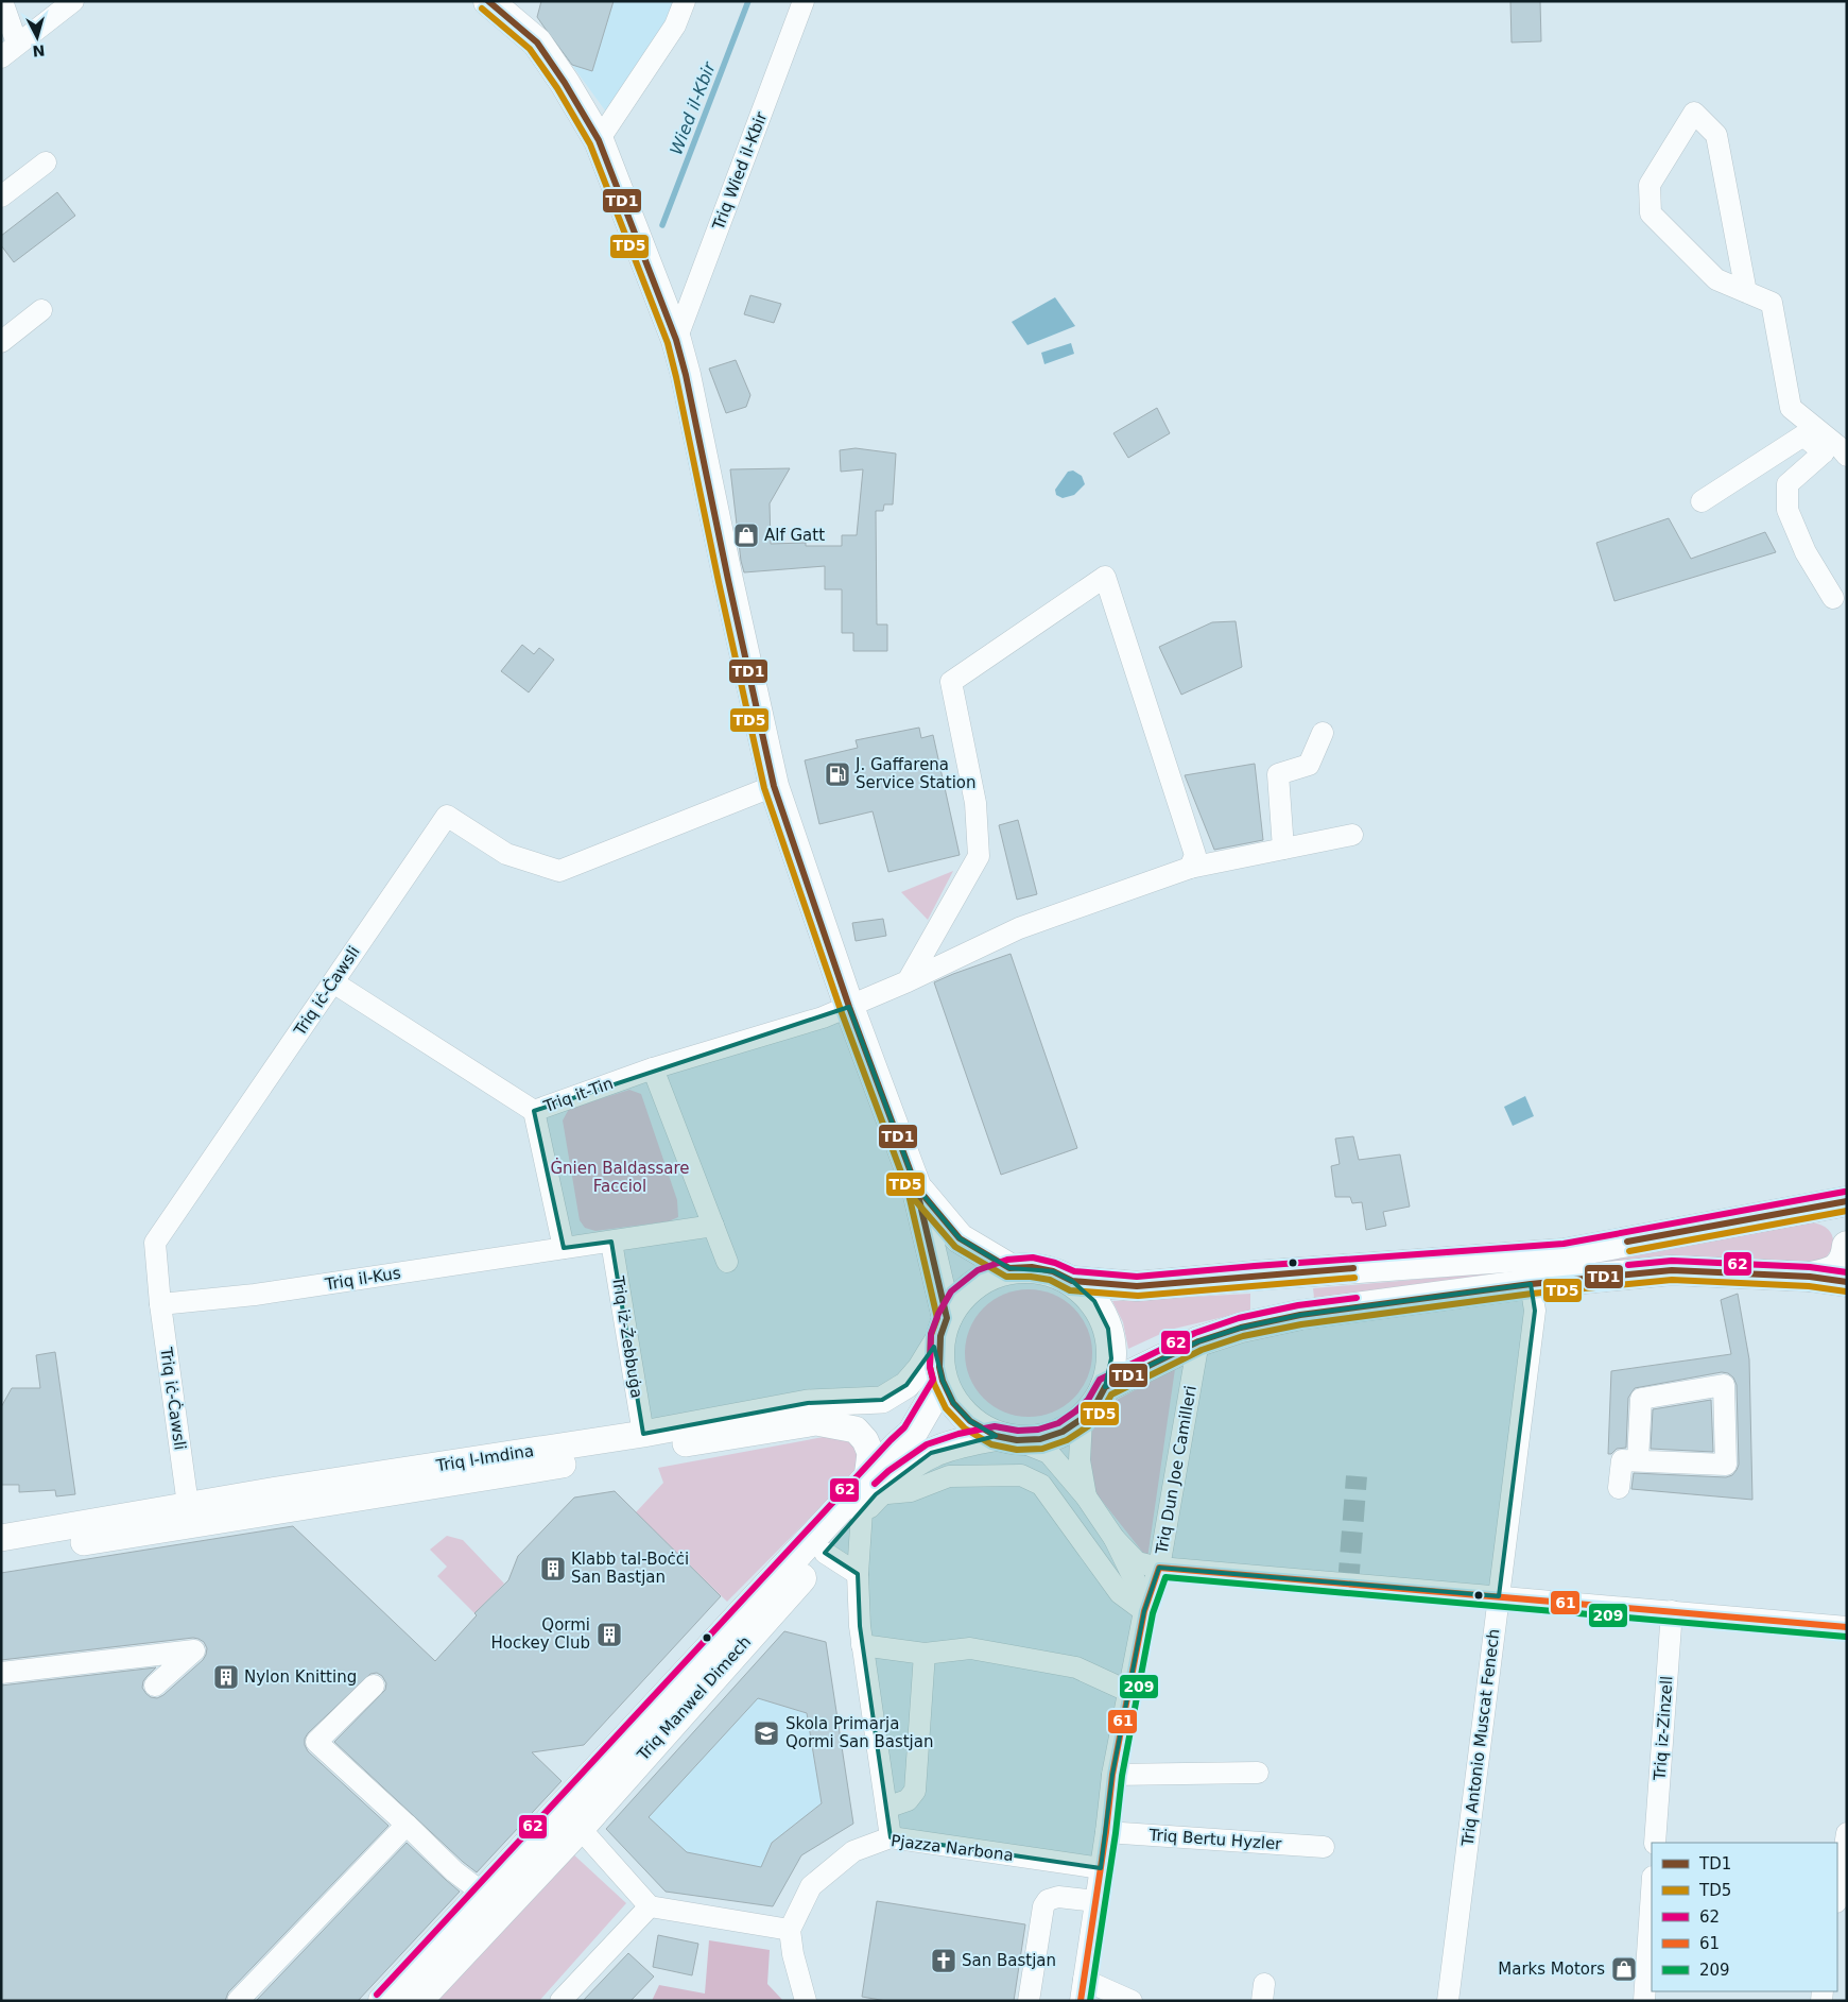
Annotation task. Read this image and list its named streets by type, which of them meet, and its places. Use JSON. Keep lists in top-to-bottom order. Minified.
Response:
{"streets":{"highway":["Triq Manwel Dimech"],"main road":["Triq l-Imdina"],"street":["Triq Wied il-Kbir","Triq iċ-Ċawsli","Triq it-Tin","Triq il-Kus","Triq iż-Żebbuġa","Triq Dun Joe Camilleri","Triq iz-Zinzell","Triq Antonio Muscat Fenech","Triq Bertu Hyzler","Pjazza Narbona"]},"crossings":[["Triq iċ-Ċawsli","Triq it-Tin"],["Triq iċ-Ċawsli","Triq il-Kus"],["Triq iċ-Ċawsli","Triq l-Imdina"],["Triq il-Kus","Triq iż-Żebbuġa"],["Triq iż-Żebbuġa","Triq l-Imdina"],["Triq l-Imdina","Triq Manwel Dimech"],["Triq Dun Joe Camilleri","Triq Bertu Hyzler"],["Triq Dun Joe Camilleri","Pjazza Narbona"]],"water":["Wied il-Kbir"],"parks":["Ġnien Baldassare Facciol"],"places":{"shop":["Alf Gatt","Marks Motors"],"fuel station":["J. Gaffarena Service Station"],"building":["Klabb tal-Boċċi San Bastjan","Qormi Hockey Club","Nylon Knitting"],"school or university":["Skola Primarja Qormi San Bastjan"],"church":["San Bastjan"]},"lines":["transit line TD1","transit line TD5","transit line 62","transit line 61","transit line 209"],"legend":["TD1","TD5","62","61","209"],"north":"bottom"}
